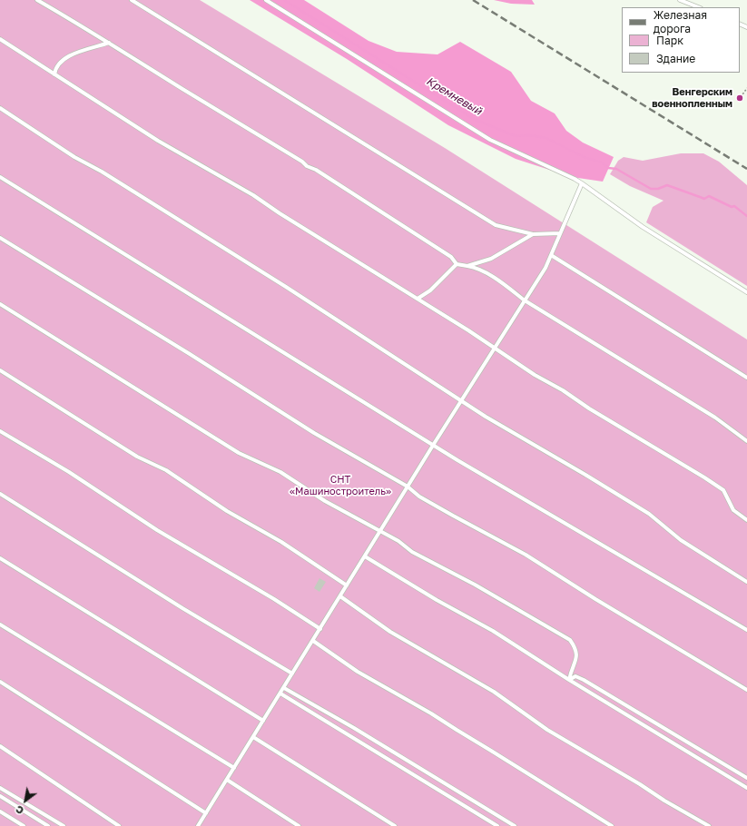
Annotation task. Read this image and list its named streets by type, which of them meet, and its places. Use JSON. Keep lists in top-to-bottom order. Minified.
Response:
{"water":["Кремневый"],"parks":["СНТ «Машиностроитель»"],"places":["Венгерским военнопленным"],"legend":["Железная дорога","Парк","Здание"],"north":"bottom left"}
